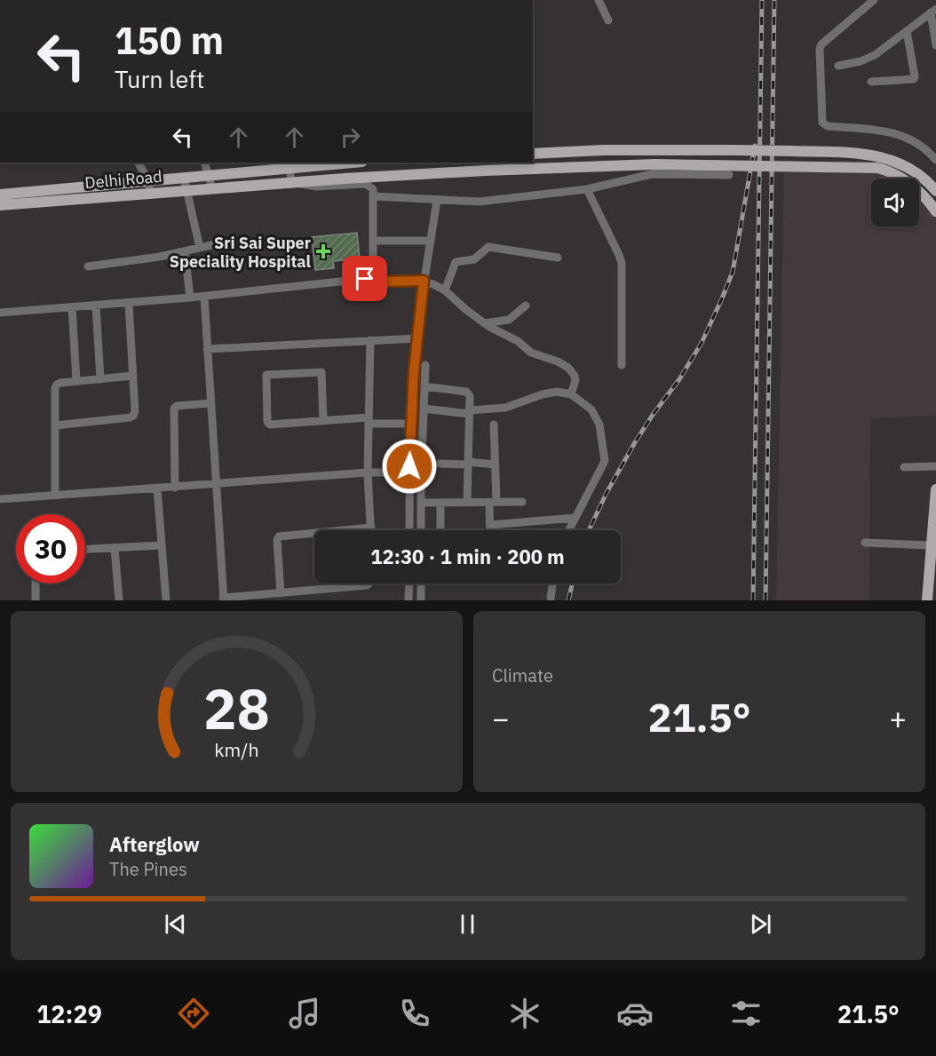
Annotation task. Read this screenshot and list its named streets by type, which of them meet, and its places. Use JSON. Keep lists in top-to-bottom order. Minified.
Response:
{"streets":{"main road":["Delhi Road"]},"places":{"health":["Sri Sai Super Speciality Hospital"]},"page":{"turn":["150 m","Turn left"],"limit":"30","trip":"12:30 · 1 min · 200 m","tile":"Climate","heat":["−","21.5°","+"],"song":["Afterglow","The Pines"],"tabs":["12:29","21.5°"],"gauge":["28","km/h"]}}
